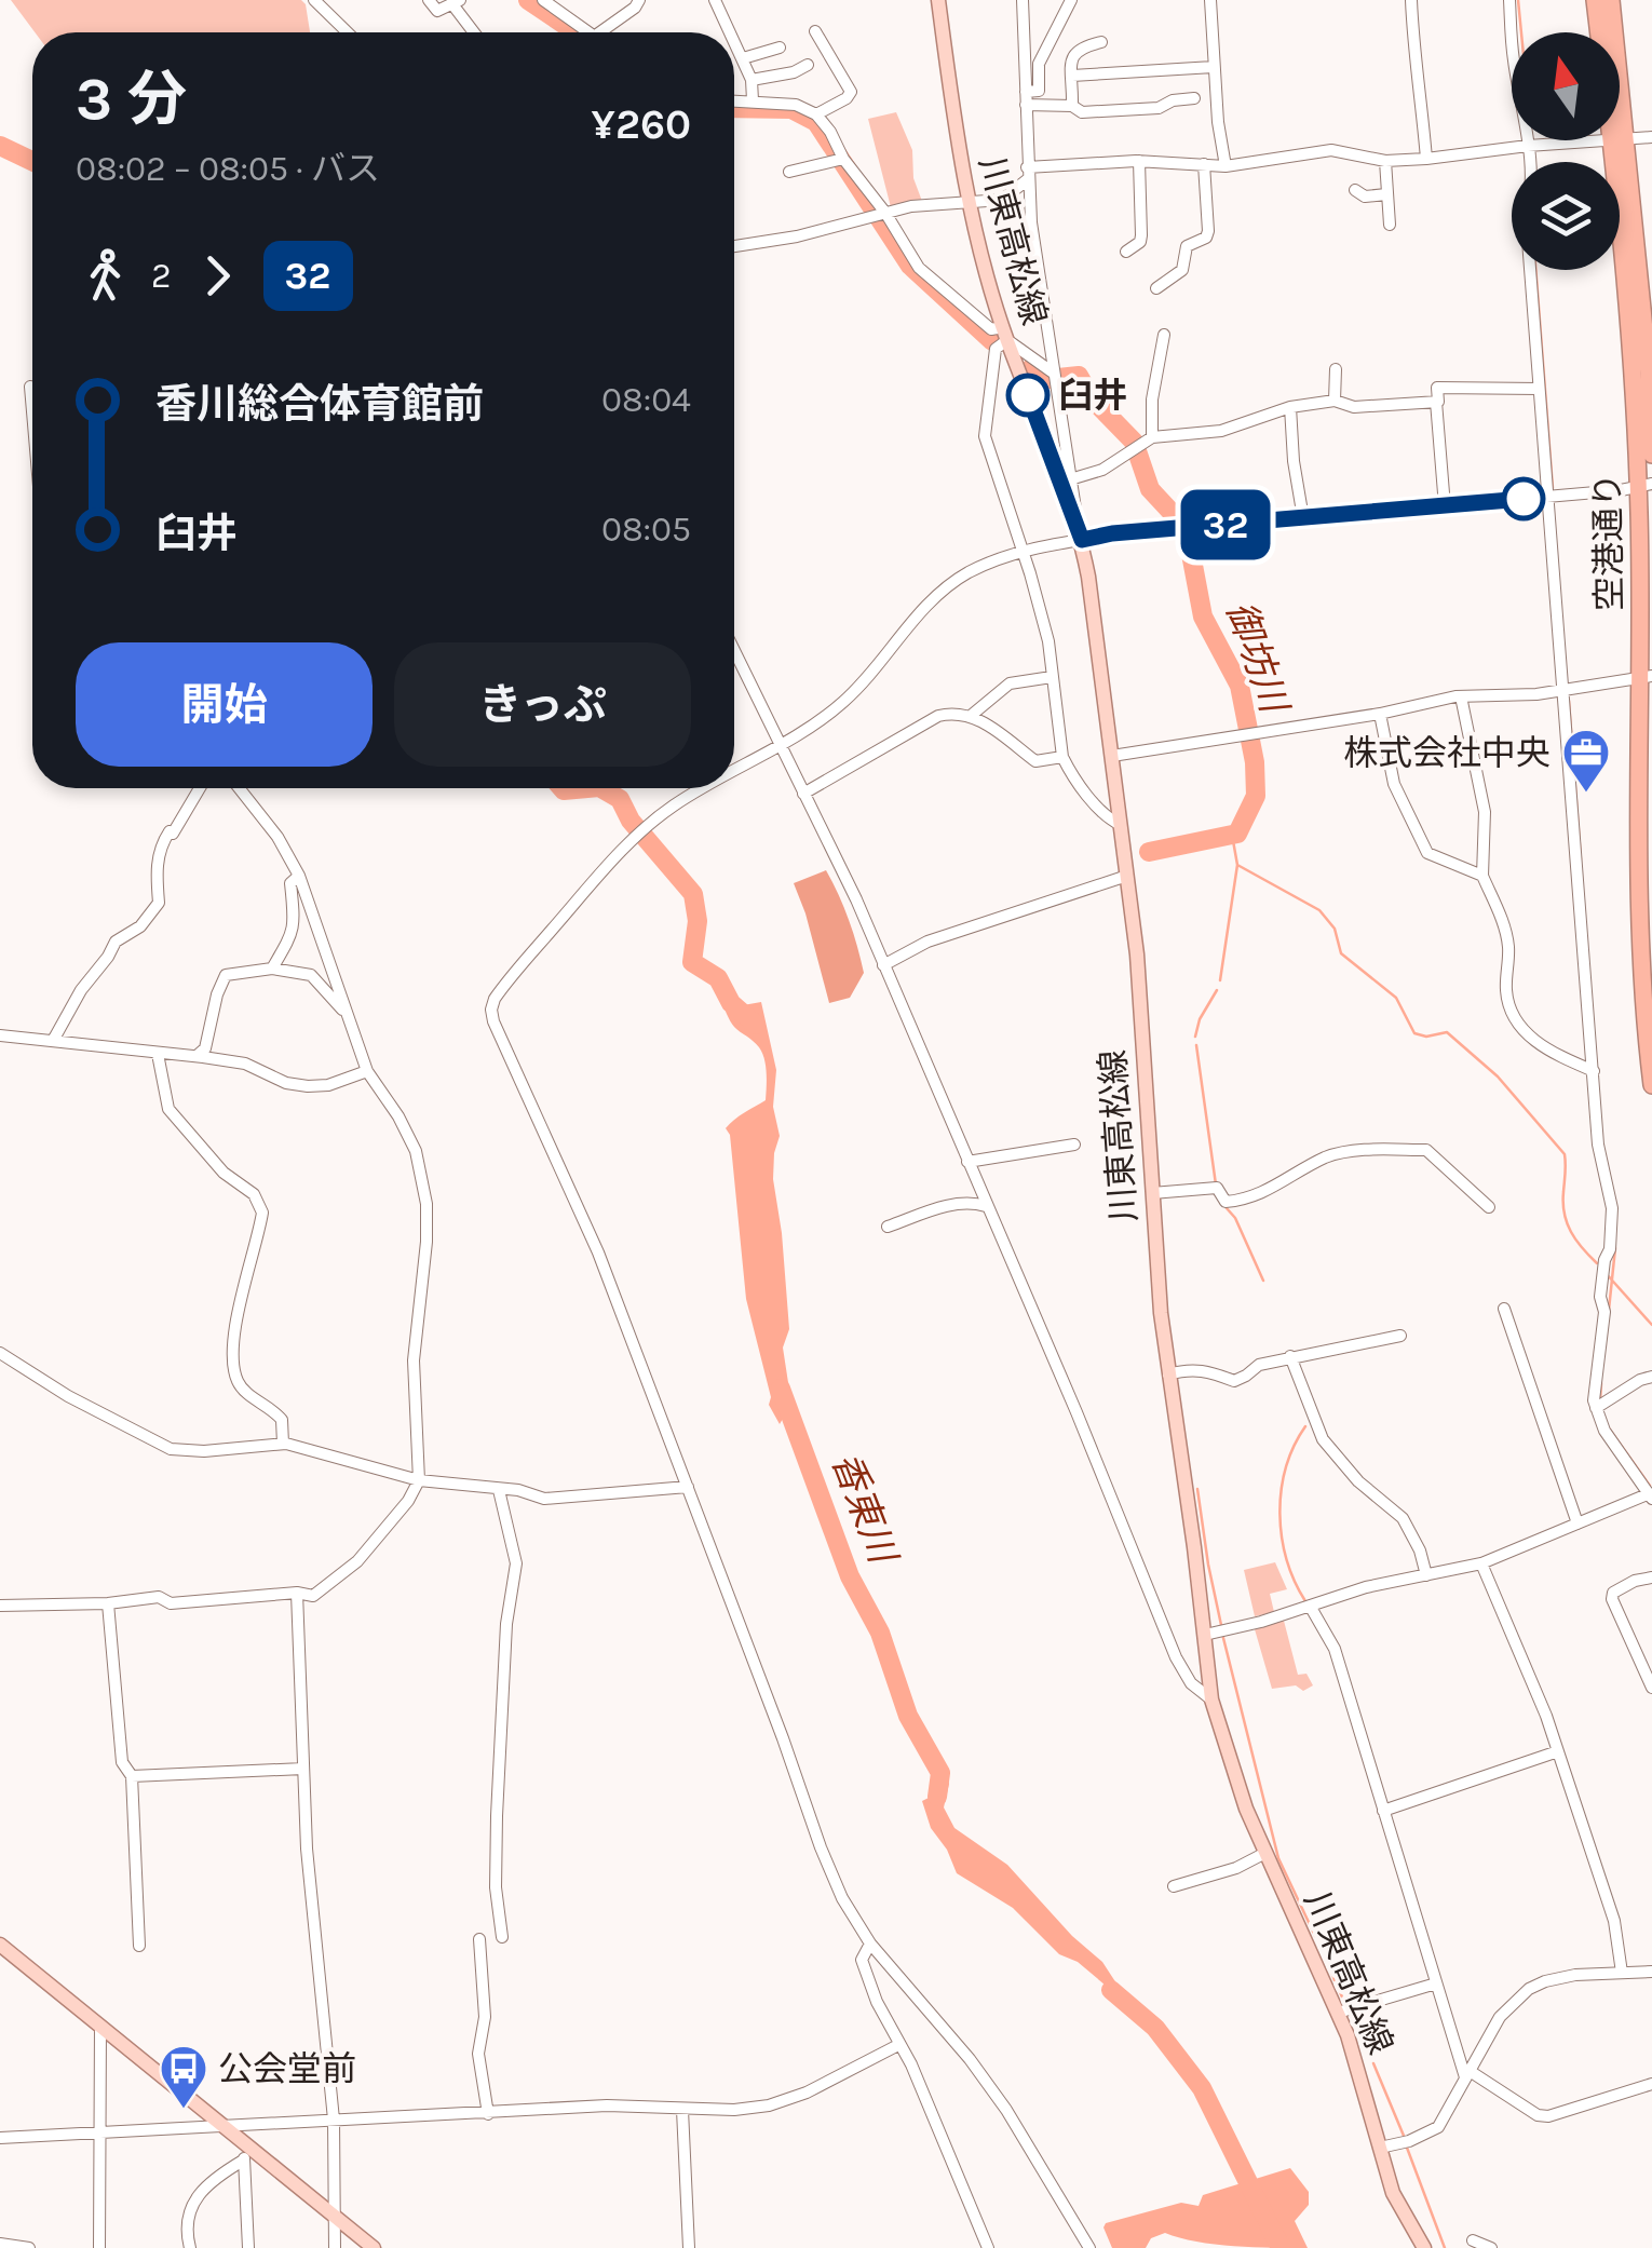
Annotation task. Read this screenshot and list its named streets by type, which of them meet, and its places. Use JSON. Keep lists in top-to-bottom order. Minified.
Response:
{"streets":{"highway":["空港通り"],"main road":["川東高松線"]},"water":["御坊川","香東川"],"places":{"other":["臼井"],"office":["株式会社中央"],"bus stop":["公会堂前"]},"lines":["bus line 32"],"north":"top","page":{"on_map":"32","heading":["3 分","08:02 – 08:05 · バス","¥260"],"legs":["2","32"],"list":[{"name":"香川総合体育館前","value":"08:04"},{"name":"臼井","value":"08:05"}],"buttons":["開始","きっぷ"]}}
